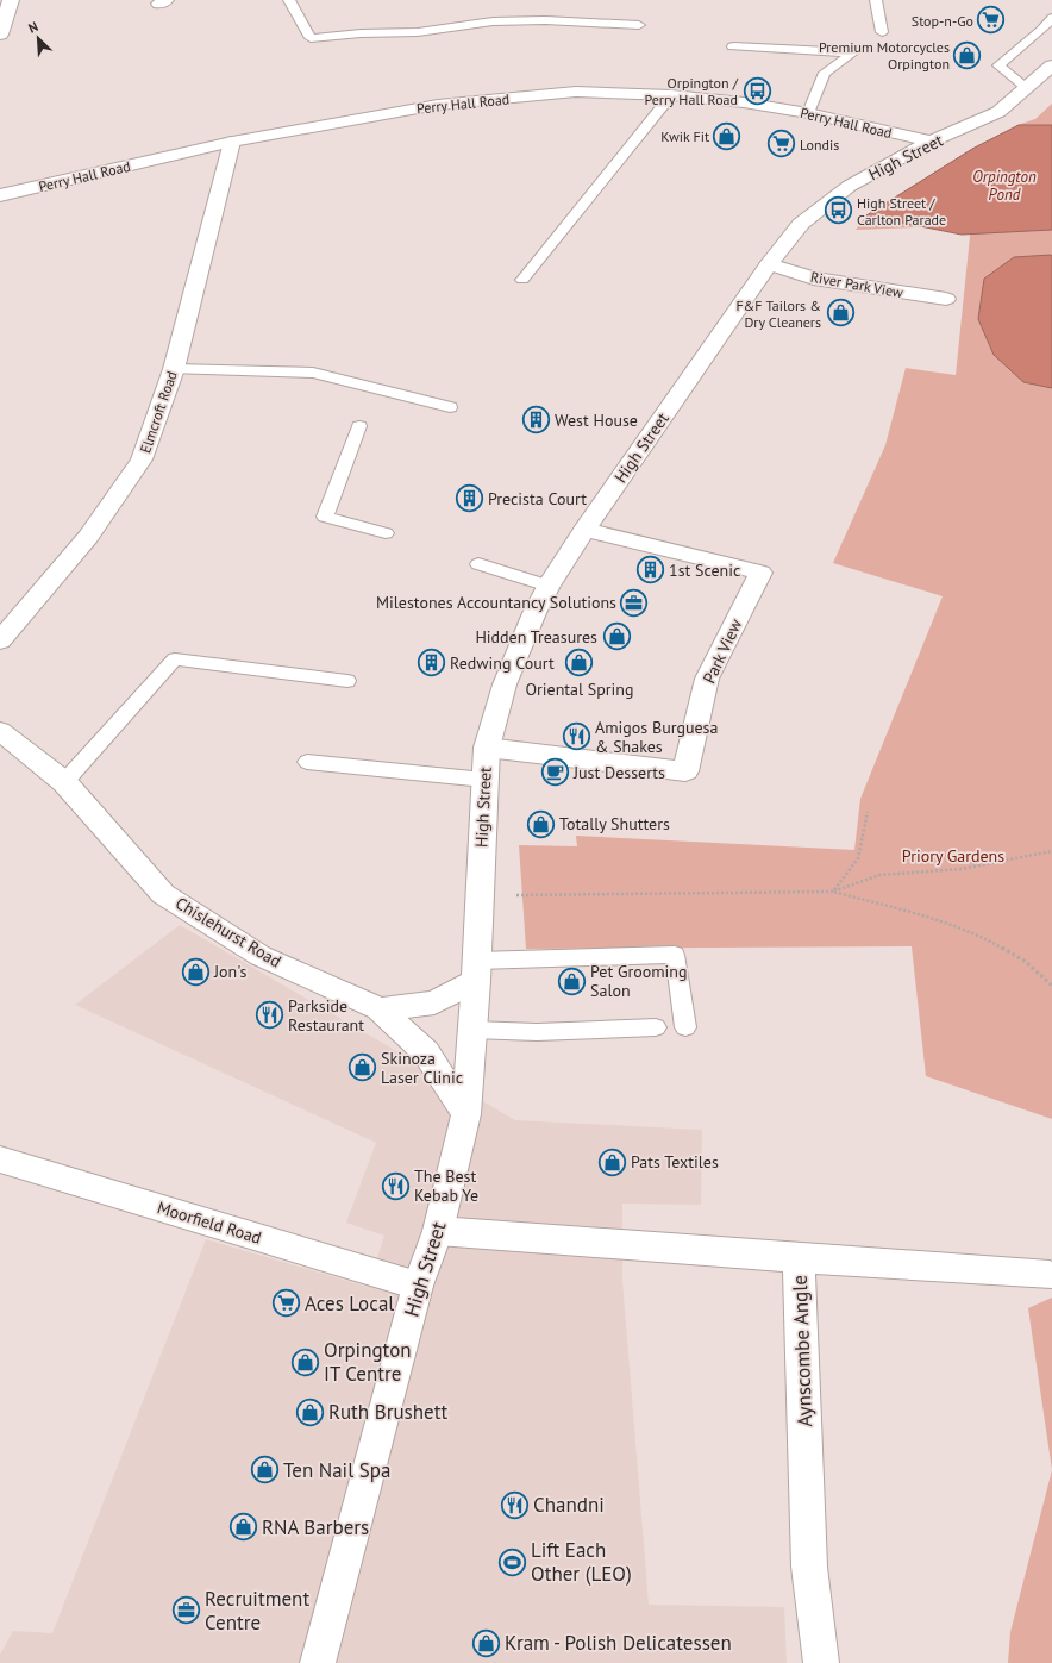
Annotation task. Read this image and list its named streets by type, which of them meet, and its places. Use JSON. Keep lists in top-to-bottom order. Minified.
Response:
{"streets":{"street":["Perry Hall Road","High Street","River Park View","Elmcroft Road","Park View","Chislehurst Road","Moorfield Road","Aynscombe Angle"]},"crossings":[["Perry Hall Road","High Street"],["Perry Hall Road","Elmcroft Road"],["High Street","River Park View"],["High Street","Park View"],["High Street","Chislehurst Road"],["High Street","Moorfield Road"],["High Street","Aynscombe Angle"]],"water":["Orpington Pond"],"parks":["Priory Gardens"],"places":{"supermarket":["Stop-n-Go","Londis","Aces Local"],"shop":["Premium Motorcycles Orpington","Kwik Fit","F&F Tailors & Dry Cleaners","Hidden Treasures","Oriental Spring","Totally Shutters","Jon's","Pet Grooming Salon","Skinoza Laser Clinic","Pats Textiles","Orpington IT Centre","Ruth Brushett","Ten Nail Spa","RNA Barbers","Kram - Polish Delicatessen"],"bus stop":["Orpington / Perry Hall Road","High Street / Carlton Parade"],"building":["West House","Precista Court","1st Scenic","Redwing Court"],"office":["Milestones Accountancy Solutions","Recruitment Centre"],"restaurant":["Amigos Burguesa & Shakes","Parkside Restaurant","The Best Kebab Ye","Chandni"],"cafe":["Just Desserts"],"sports":["Lift Each Other (LEO)"]},"north":"top left"}
